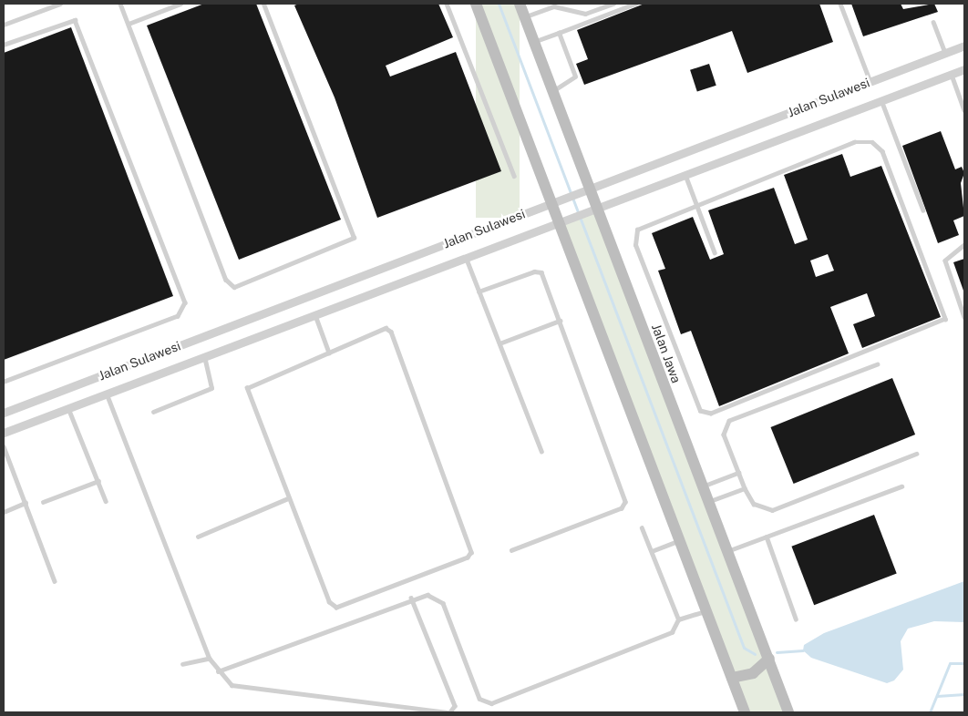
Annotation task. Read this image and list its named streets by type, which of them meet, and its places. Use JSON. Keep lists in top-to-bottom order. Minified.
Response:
{"streets":{"street":["Jalan Sulawesi","Jalan Jawa"]},"crossings":[["Jalan Sulawesi","Jalan Jawa"]]}
